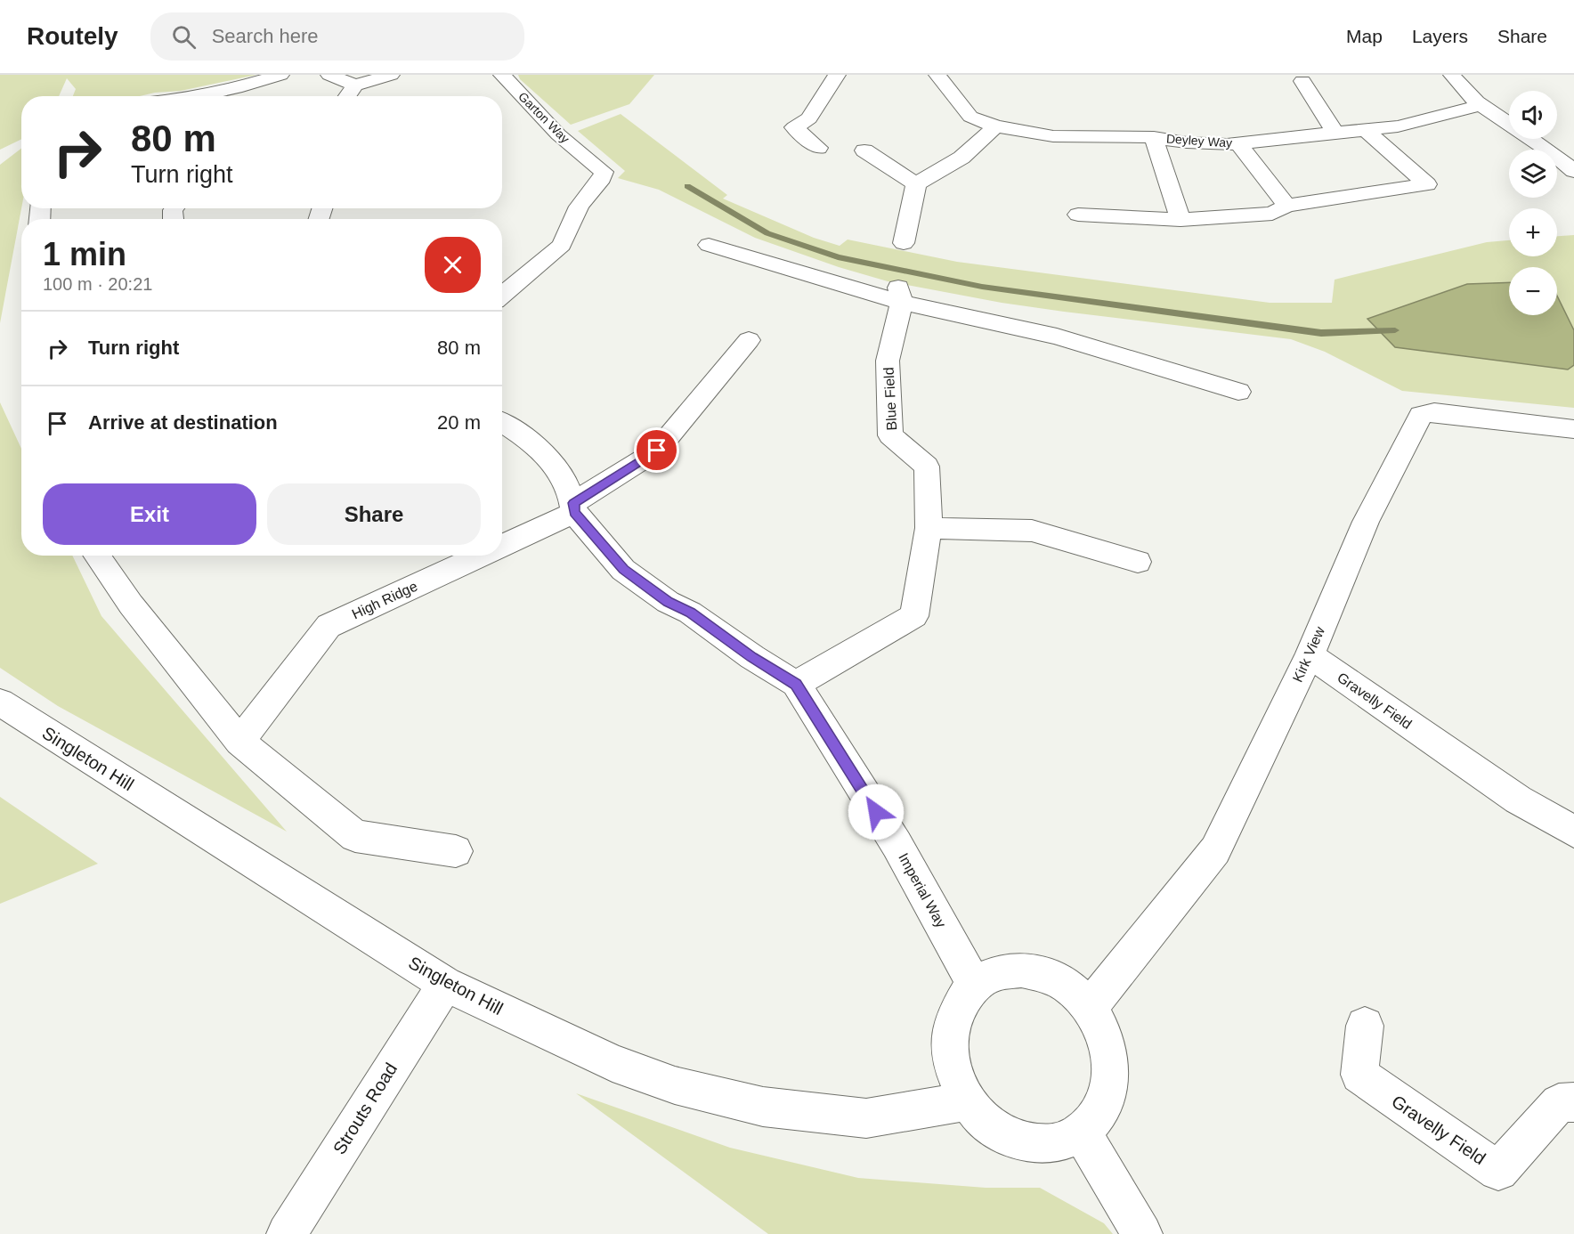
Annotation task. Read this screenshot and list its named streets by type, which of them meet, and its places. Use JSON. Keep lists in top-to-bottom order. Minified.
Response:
{"streets":{"street":["Garton Way","Deyley Way","Blue Field","High Ridge","Kirk View","Gravelly Field","Singleton Hill","Imperial Way","Strouts Road"]},"crossings":[["Blue Field","Imperial Way"],["High Ridge","Imperial Way"],["Kirk View","Gravelly Field"],["Kirk View","Singleton Hill"],["Kirk View","Imperial Way"],["Singleton Hill","Imperial Way"],["Singleton Hill","Strouts Road"]],"page":{"header":"Routely","search":"Search here","nav":["Map","Layers","Share"],"map_buttons":["+","−"],"turn":["80 m","Turn right"],"heading":["1 min","100 m · 20:21"],"list":[{"name":"Turn right","value":"80 m"},{"name":"Arrive at destination","value":"20 m"}],"buttons":["Exit","Share"]}}
